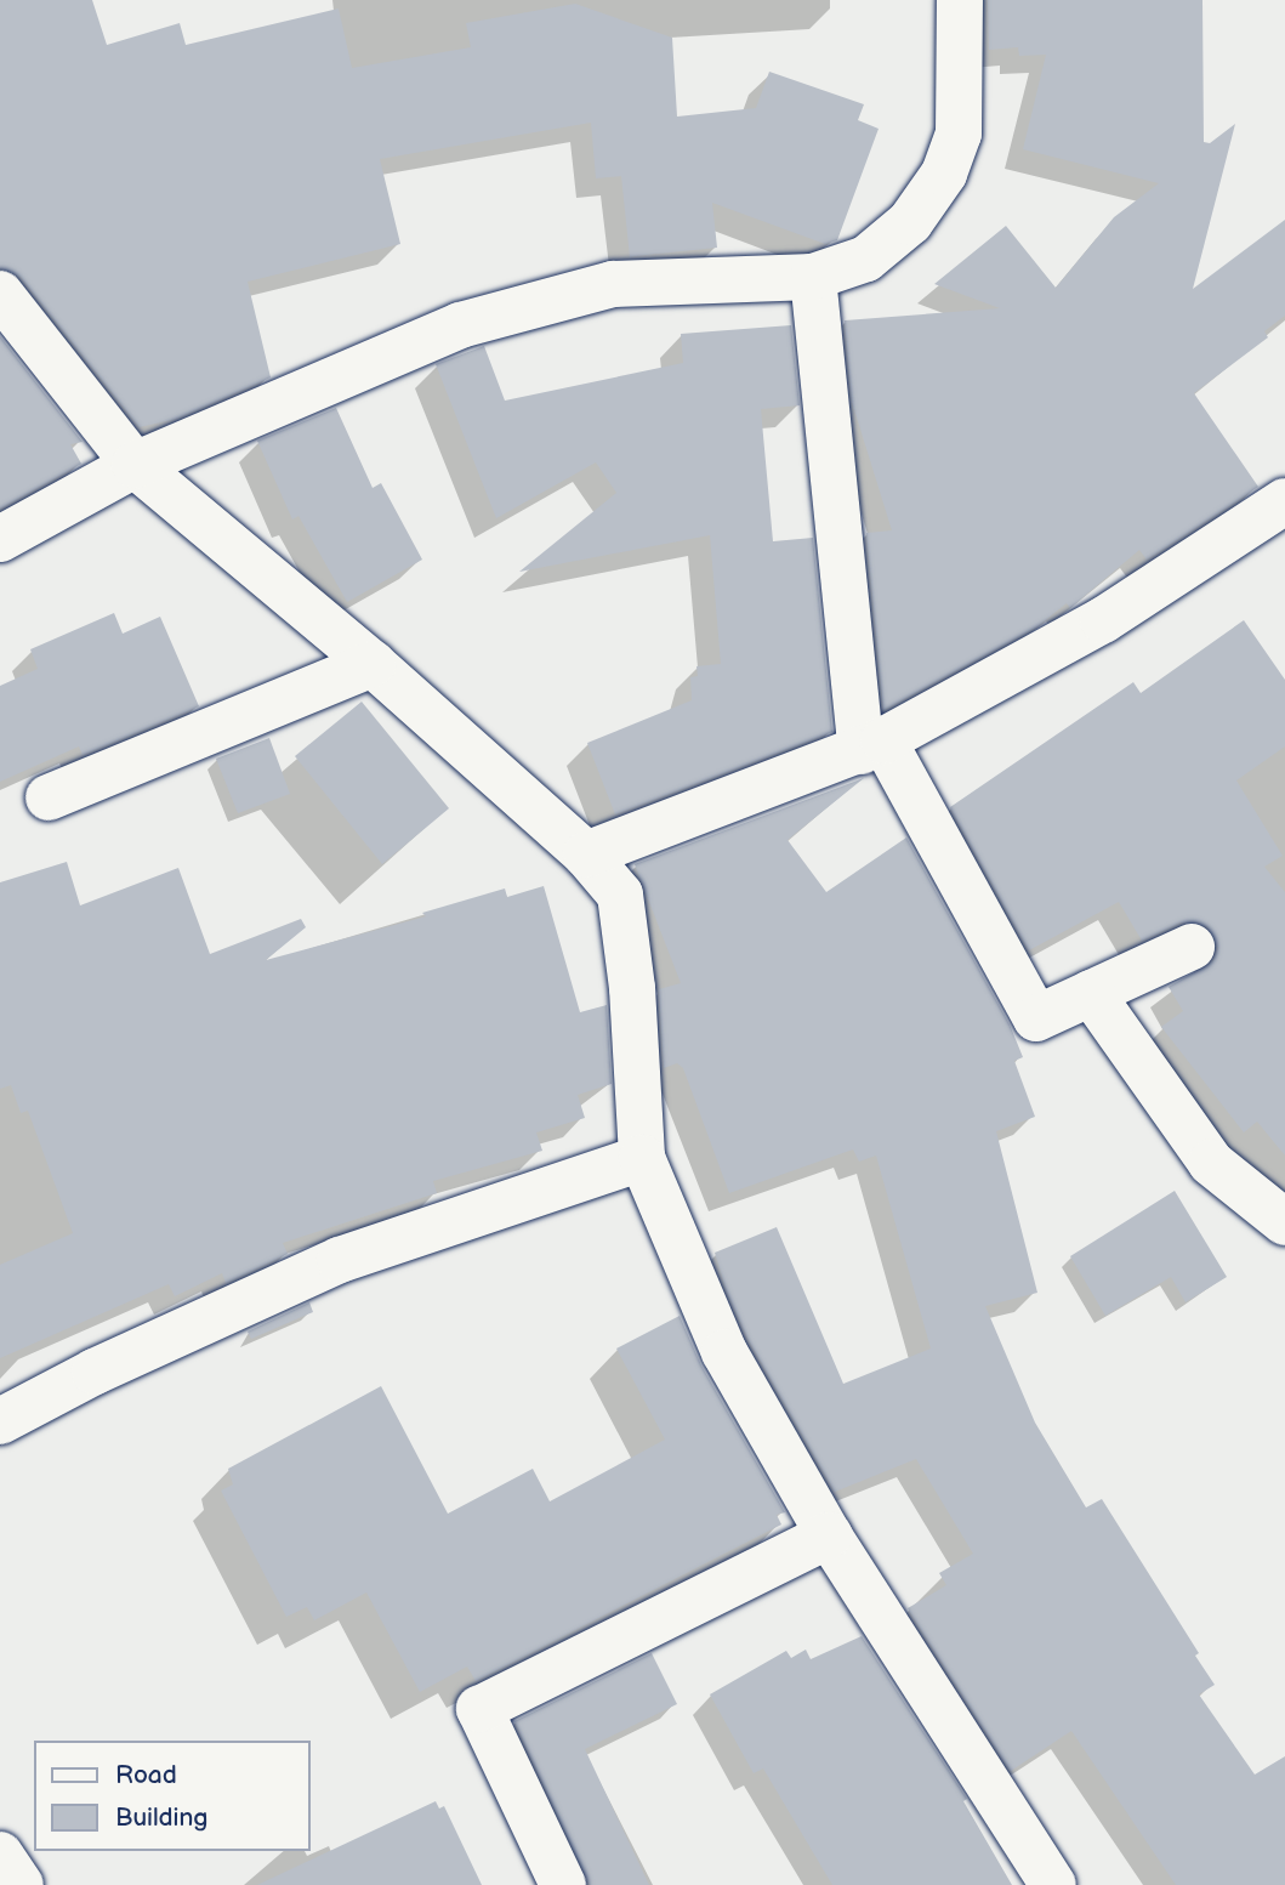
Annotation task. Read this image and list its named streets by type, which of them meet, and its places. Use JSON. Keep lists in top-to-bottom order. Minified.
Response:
{"legend":["Road","Building"]}
